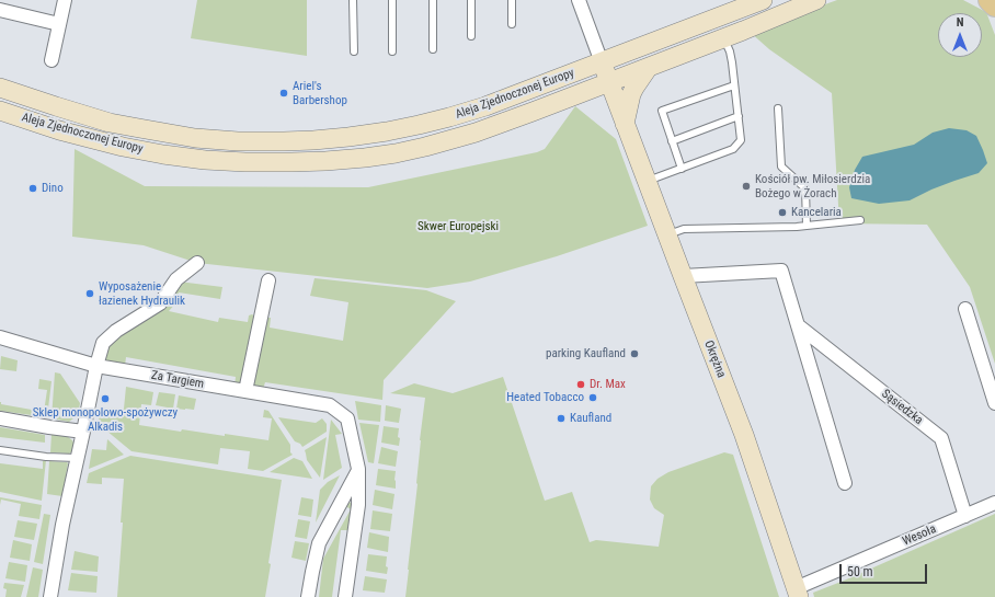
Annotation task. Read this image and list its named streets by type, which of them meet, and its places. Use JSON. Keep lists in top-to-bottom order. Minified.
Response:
{"streets":{"main road":["Aleja Zjednoczonej Europy","Okrężna"],"street":["Za Targiem","Sąsiedzka","Wesoła"]},"crossings":[["Aleja Zjednoczonej Europy","Okrężna"],["Okrężna","Wesoła"],["Sąsiedzka","Wesoła"]],"parks":["Skwer Europejski"],"places":["Ariel's Barbershop","Kościół pw. Miłosierdzia Bożego w Żorach","Dino","Kancelaria","Wyposażenie łazienek Hydraulik","parking Kaufland","Dr. Max","Heated Tobacco","Sklep monopolowo-spożywczy Alkadis","Kaufland"],"scale_bar":"50 m","north":"top"}
